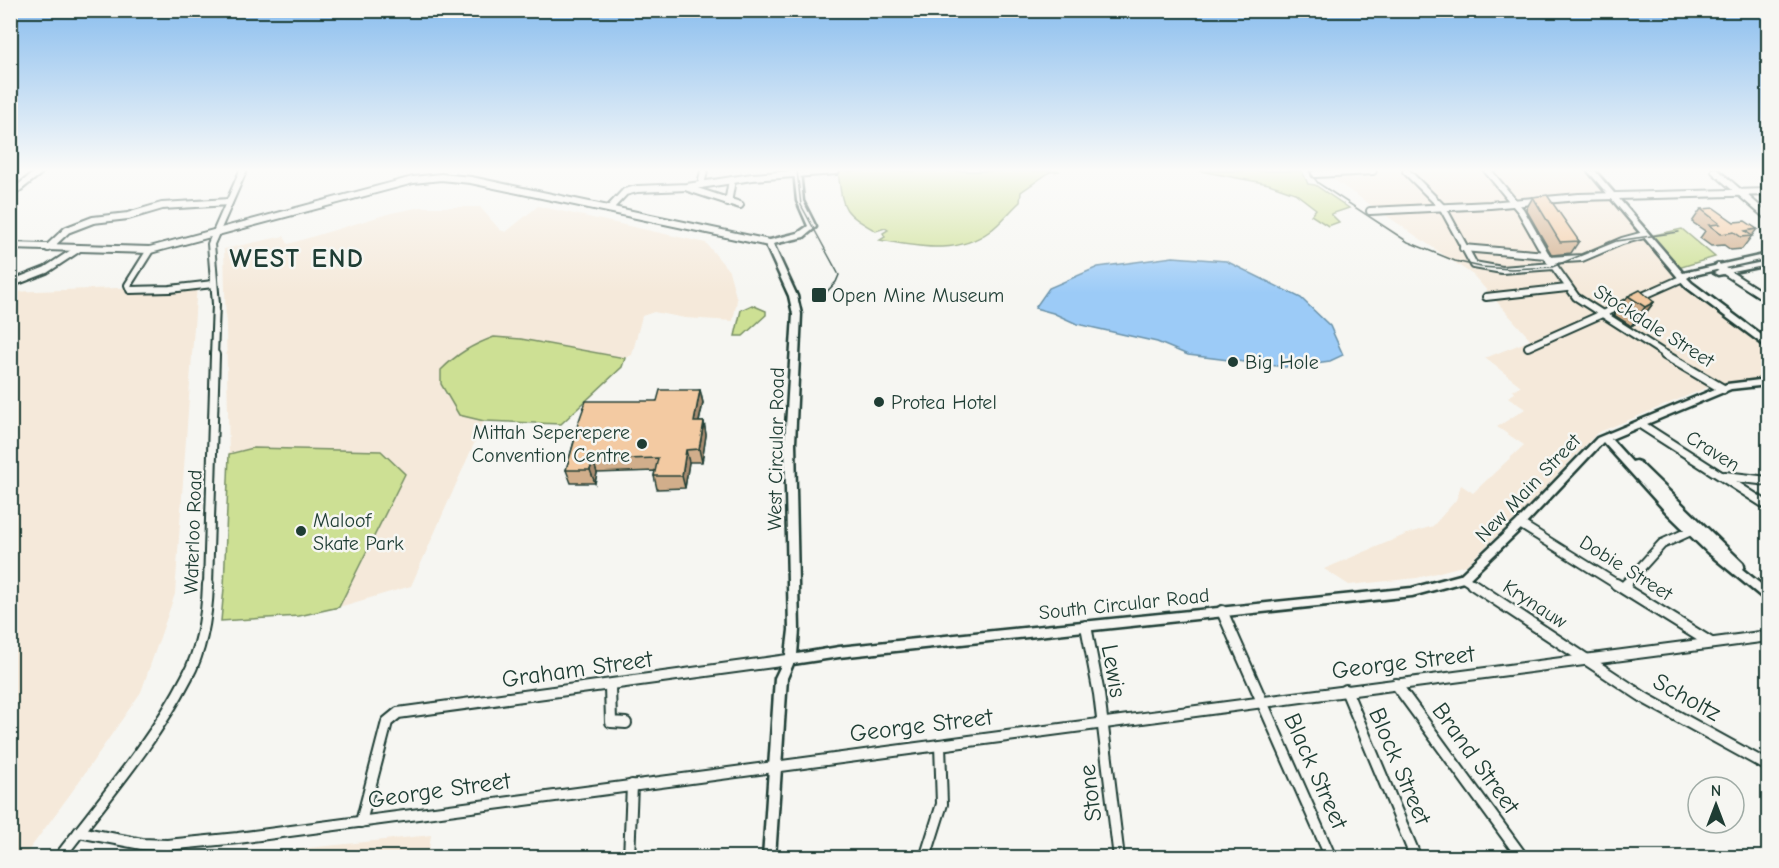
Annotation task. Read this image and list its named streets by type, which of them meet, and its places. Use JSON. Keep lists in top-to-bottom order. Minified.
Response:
{"streets":{"street":["Stockdale Street","West Circular Road","Craven","New Main Street","Waterloo Road","Dobie Street","South Circular Road","Krynauw","George Street","Graham Street","Lewis","Scholtz","Brand Street","Block Street","Black Street","Stone"]},"crossings":[["Stockdale Street","New Main Street"],["West Circular Road","South Circular Road"],["West Circular Road","George Street"],["West Circular Road","Graham Street"],["Craven","New Main Street"],["New Main Street","Dobie Street"],["New Main Street","South Circular Road"],["New Main Street","Krynauw"],["Waterloo Road","George Street"],["Dobie Street","George Street"],["South Circular Road","Krynauw"],["South Circular Road","Graham Street"],["South Circular Road","Lewis"],["South Circular Road","Black Street"],["Krynauw","George Street"],["Krynauw","Scholtz"],["George Street","Graham Street"],["George Street","Lewis"],["George Street","Scholtz"],["George Street","Brand Street"],["George Street","Block Street"],["George Street","Black Street"],["George Street","Stone"],["Lewis","Stone"]],"districts":["WEST END"],"places":{"transit":["Open Mine Museum"],"other":["Big Hole","Protea Hotel","Mittah Seperepere Convention Centre","Maloof Skate Park"]},"north":"top"}
